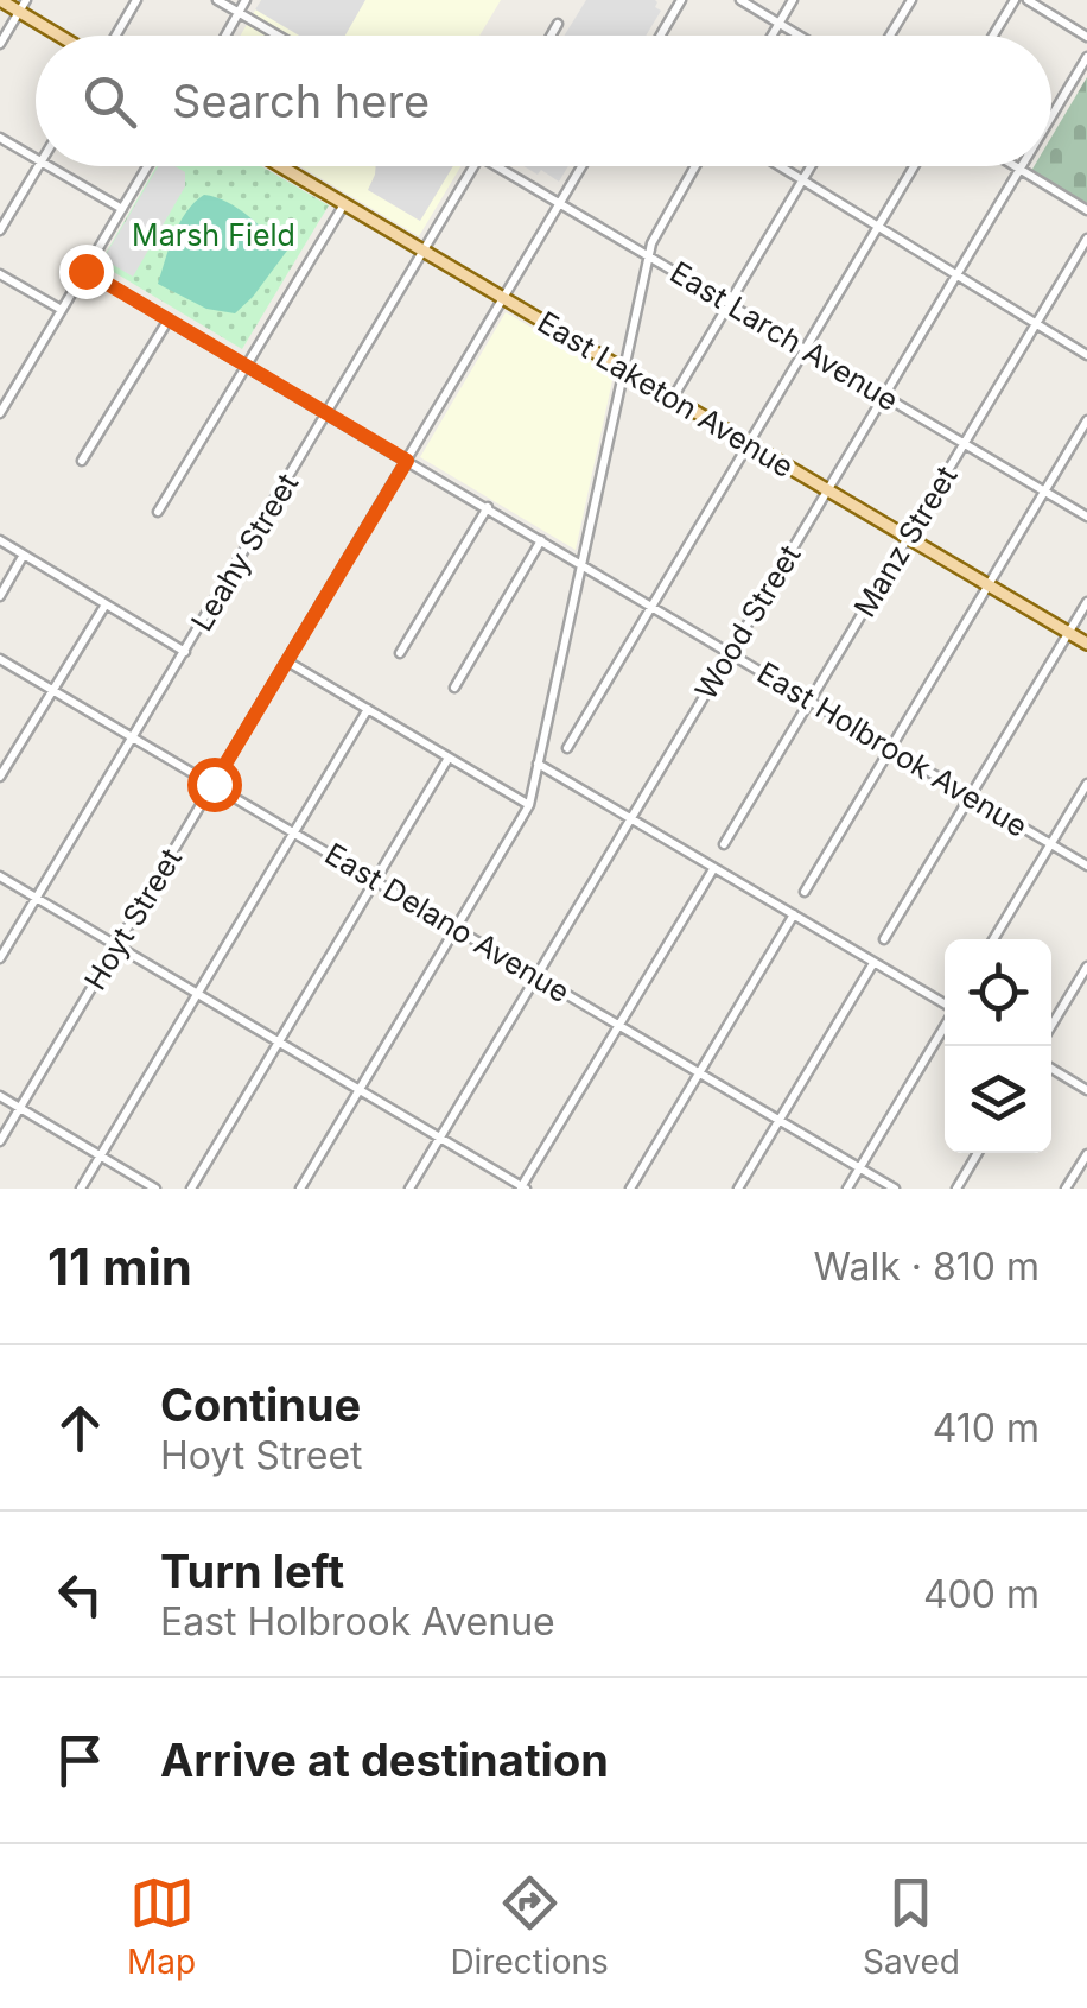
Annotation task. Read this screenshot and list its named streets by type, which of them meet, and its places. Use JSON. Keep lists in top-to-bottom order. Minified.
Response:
{"streets":{"main road":["East Laketon Avenue"],"street":["East Larch Avenue","Manz Street","Leahy Street","Wood Street","East Holbrook Avenue","Hoyt Street","East Delano Avenue"]},"crossings":[["East Larch Avenue","Manz Street"],["East Larch Avenue","Wood Street"],["East Larch Avenue","Hoyt Street"],["East Laketon Avenue","Manz Street"],["East Laketon Avenue","Leahy Street"],["East Laketon Avenue","Wood Street"],["East Laketon Avenue","Hoyt Street"],["Manz Street","East Holbrook Avenue"],["Leahy Street","East Holbrook Avenue"],["Leahy Street","East Delano Avenue"],["Wood Street","East Holbrook Avenue"],["Wood Street","East Delano Avenue"],["East Holbrook Avenue","Hoyt Street"],["Hoyt Street","East Delano Avenue"]],"parks":["Marsh Field"],"page":{"search":"Search here","heading":["11 min","Walk · 810 m"],"list":[["Continue","Hoyt Street","410 m"],["Turn left","East Holbrook Avenue","400 m"],"Arrive at destination"],"nav":["Map","Directions","Saved"]}}
